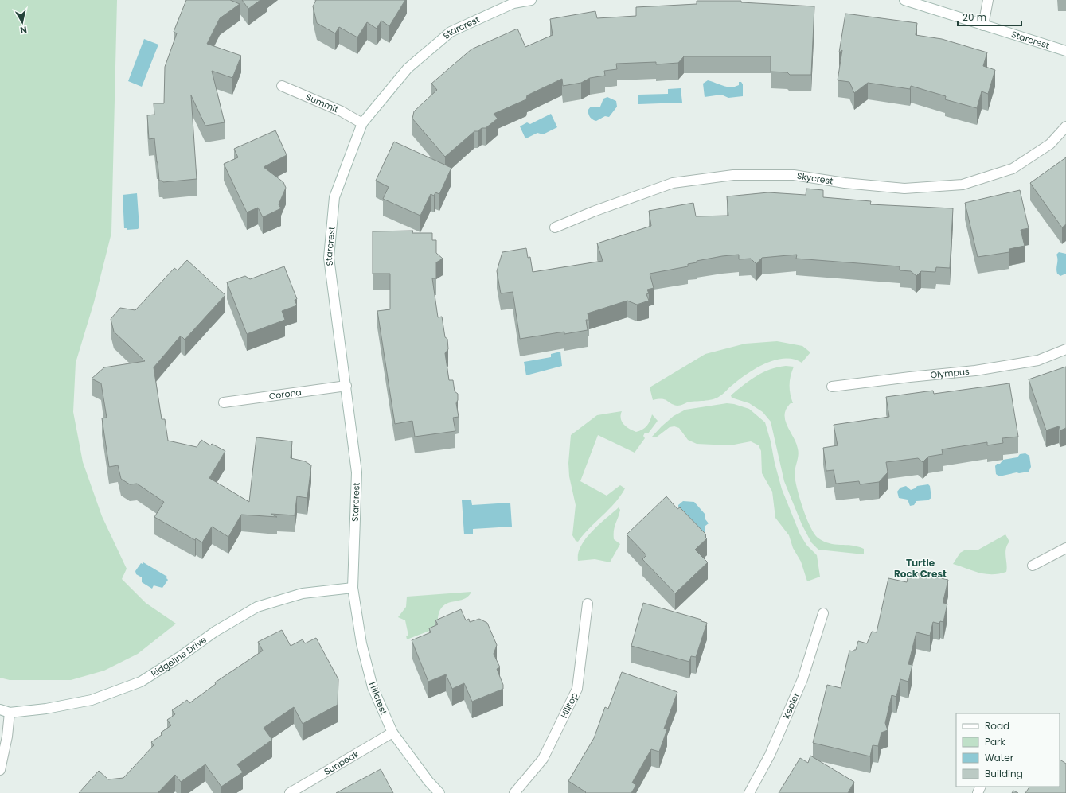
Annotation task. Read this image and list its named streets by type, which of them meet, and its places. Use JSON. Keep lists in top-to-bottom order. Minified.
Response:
{"streets":{"street":["Starcrest","Summit","Skycrest","Olympus","Corona","Ridgeline Drive","Hillcrest","Hilltop","Kepler","Sunpeak"]},"crossings":[["Starcrest","Summit"],["Starcrest","Corona"],["Starcrest","Ridgeline Drive"],["Starcrest","Hillcrest"],["Ridgeline Drive","Hillcrest"],["Hillcrest","Sunpeak"]],"districts":["Turtle Rock Crest"],"legend":["Road","Park","Water","Building"],"scale_bar":"20 m","north":"bottom"}
